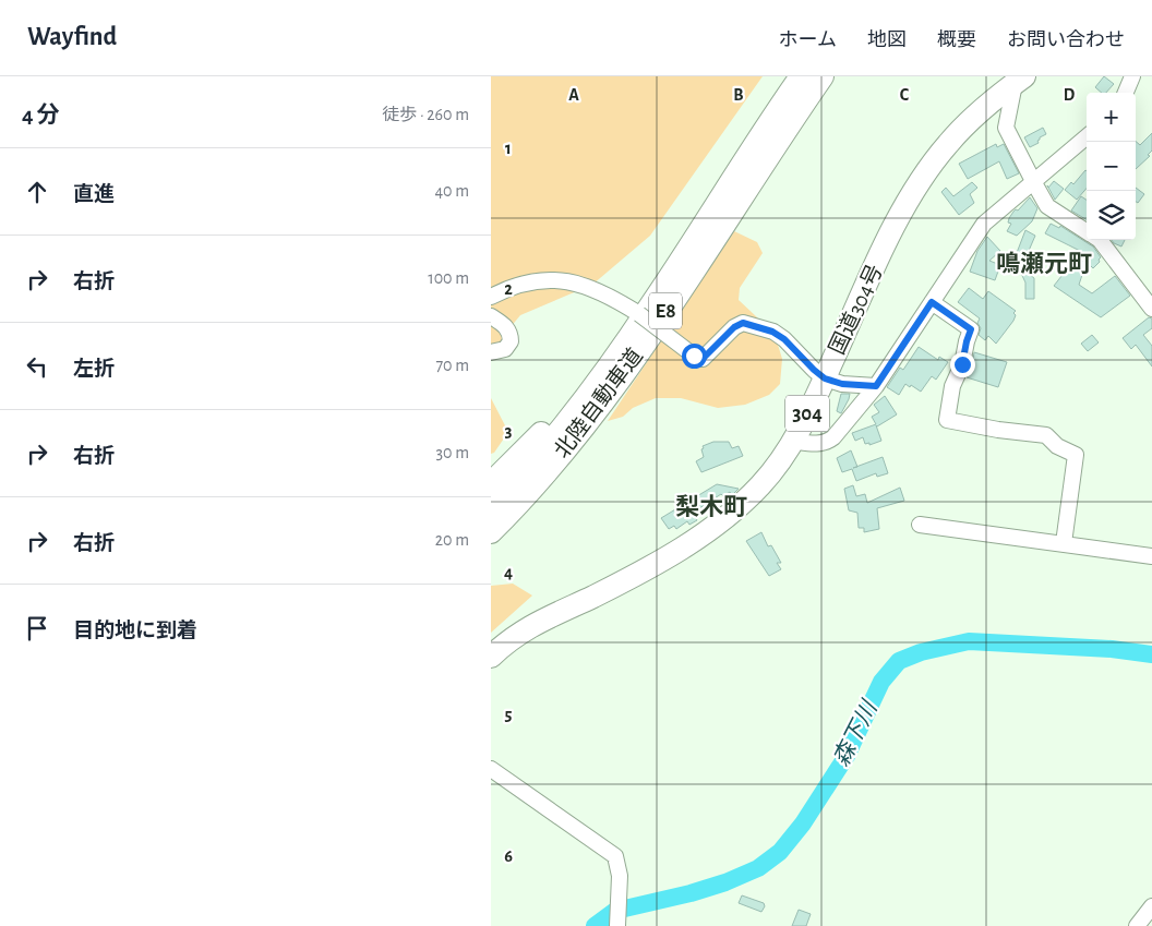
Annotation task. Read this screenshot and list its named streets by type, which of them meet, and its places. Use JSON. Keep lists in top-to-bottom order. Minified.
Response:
{"streets":{"highway":["国道304号","E8","北陸自動車道","304"]},"districts":["鳴瀬元町","梨木町"],"water":["森下川"],"page":{"header":"Wayfind","nav":["ホーム","地図","概要","お問い合わせ"],"heading":["4 分","徒歩 · 260 m"],"map_buttons":["+","−"],"list":[["直進","40 m"],["右折","100 m"],["左折","70 m"],["右折","30 m"],["右折","20 m"],"目的地に到着"]},"grid":{"columns":["A","B","C","D"],"rows":["1","2","3","4","5","6"]}}
